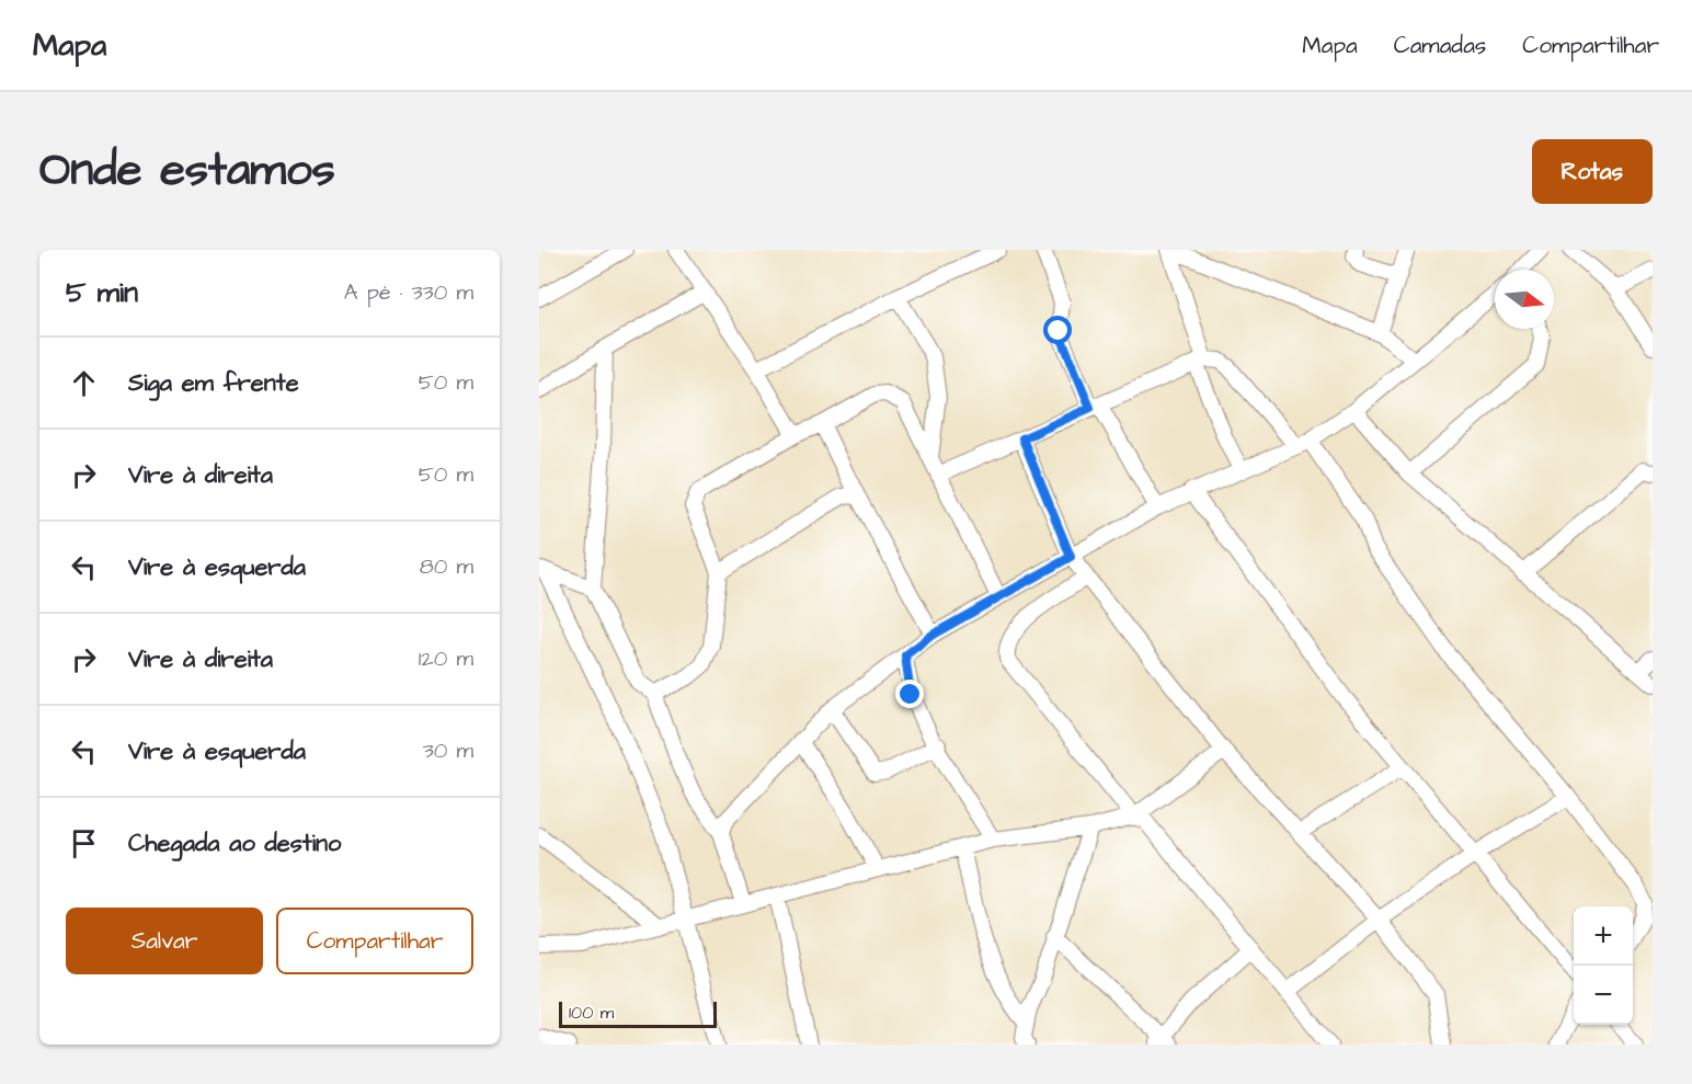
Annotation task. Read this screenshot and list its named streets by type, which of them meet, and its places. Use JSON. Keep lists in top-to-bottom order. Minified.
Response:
{"scale_bar":"100 m","north":"right","page":{"header":"Mapa","nav":["Mapa","Camadas","Compartilhar"],"title":"Onde estamos","buttons":["Rotas",["Salvar","Compartilhar"]],"heading":["5 min","A pé · 330 m"],"list":[["Siga em frente","50 m"],["Vire à direita","50 m"],["Vire à esquerda","80 m"],["Vire à direita","120 m"],["Vire à esquerda","30 m"],"Chegada ao destino"],"map_buttons":["+","−"],"scale":"100 m"}}
